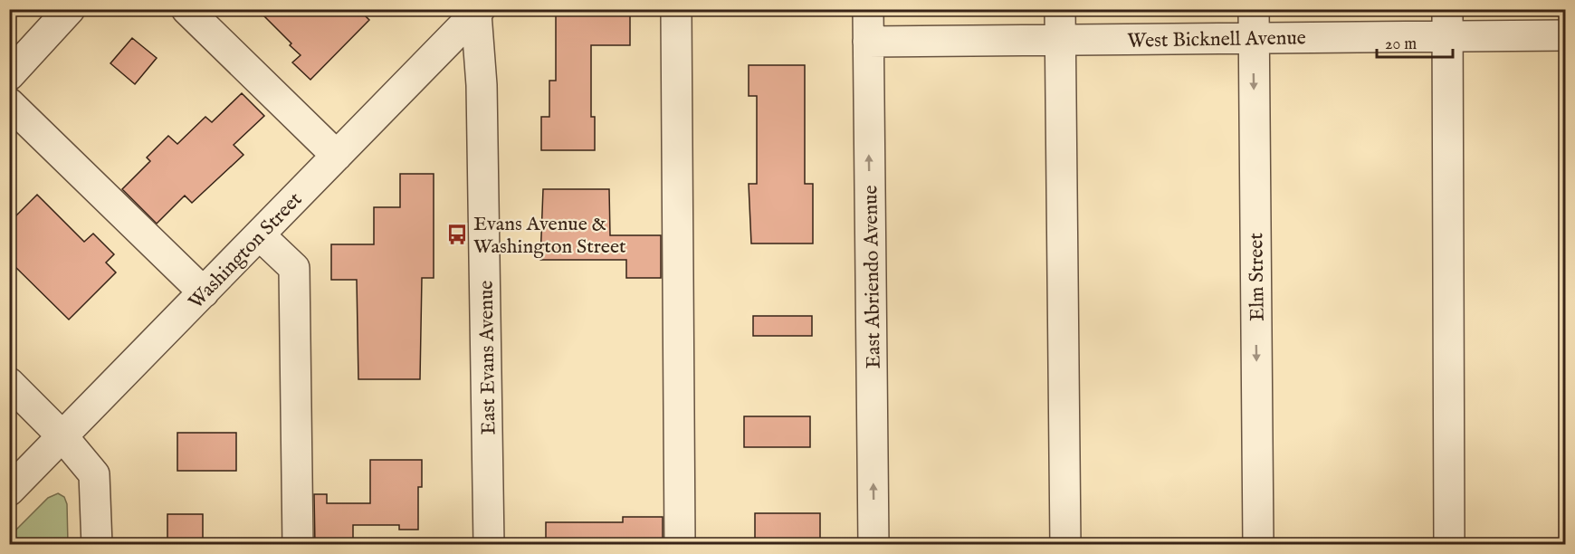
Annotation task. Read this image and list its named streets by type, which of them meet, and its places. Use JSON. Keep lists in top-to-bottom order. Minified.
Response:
{"streets":{"street":["West Bicknell Avenue","Washington Street","East Abriendo Avenue","Elm Street","East Evans Avenue"]},"crossings":[["West Bicknell Avenue","East Abriendo Avenue"],["West Bicknell Avenue","Elm Street"],["Washington Street","East Evans Avenue"]],"places":{"bus stop":["Evans Avenue & Washington Street"]},"scale_bar":"20 m"}
